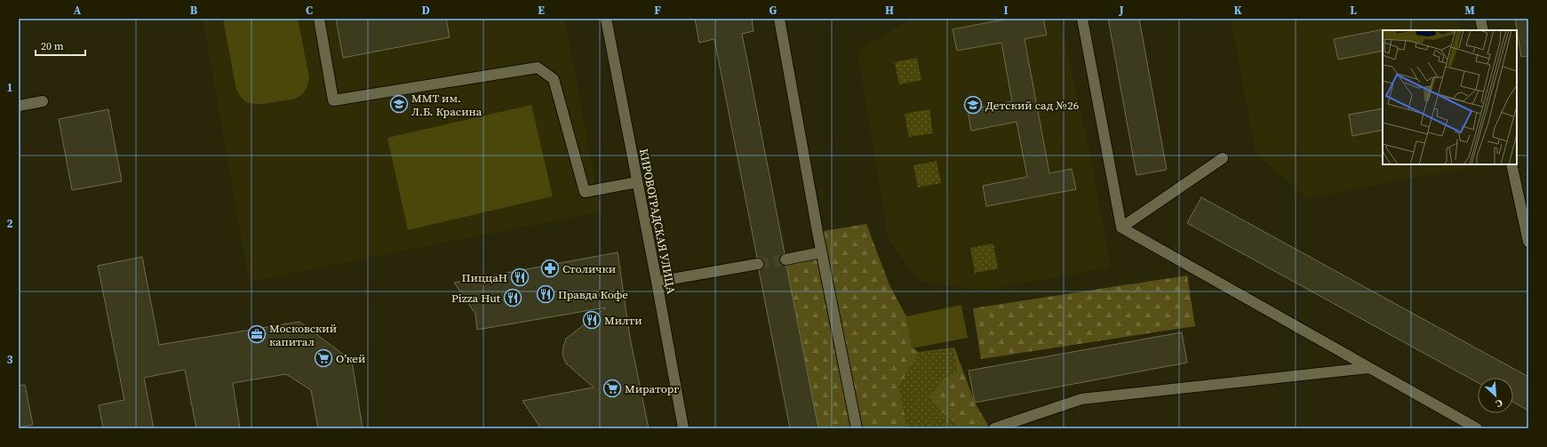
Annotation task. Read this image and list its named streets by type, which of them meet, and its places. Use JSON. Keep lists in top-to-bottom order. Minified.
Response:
{"streets":{"street":["КИРОВОГРАДСКАЯ УЛИЦА"]},"places":{"school or university":["ММТ им. Л.Б. Красина","Детский сад №26"],"pharmacy":["Столички"],"restaurant":["ПиццаН","Правда Кофе","Pizza Hut","Милти"],"office":["Московский капитал"],"supermarket":["О’кей","Мираторг"]},"scale_bar":"20 m","north":"bottom right","grid":{"columns":["A","B","C","D","E","F","G","H","I","J","K","L","M"],"rows":["1","2","3"]}}
